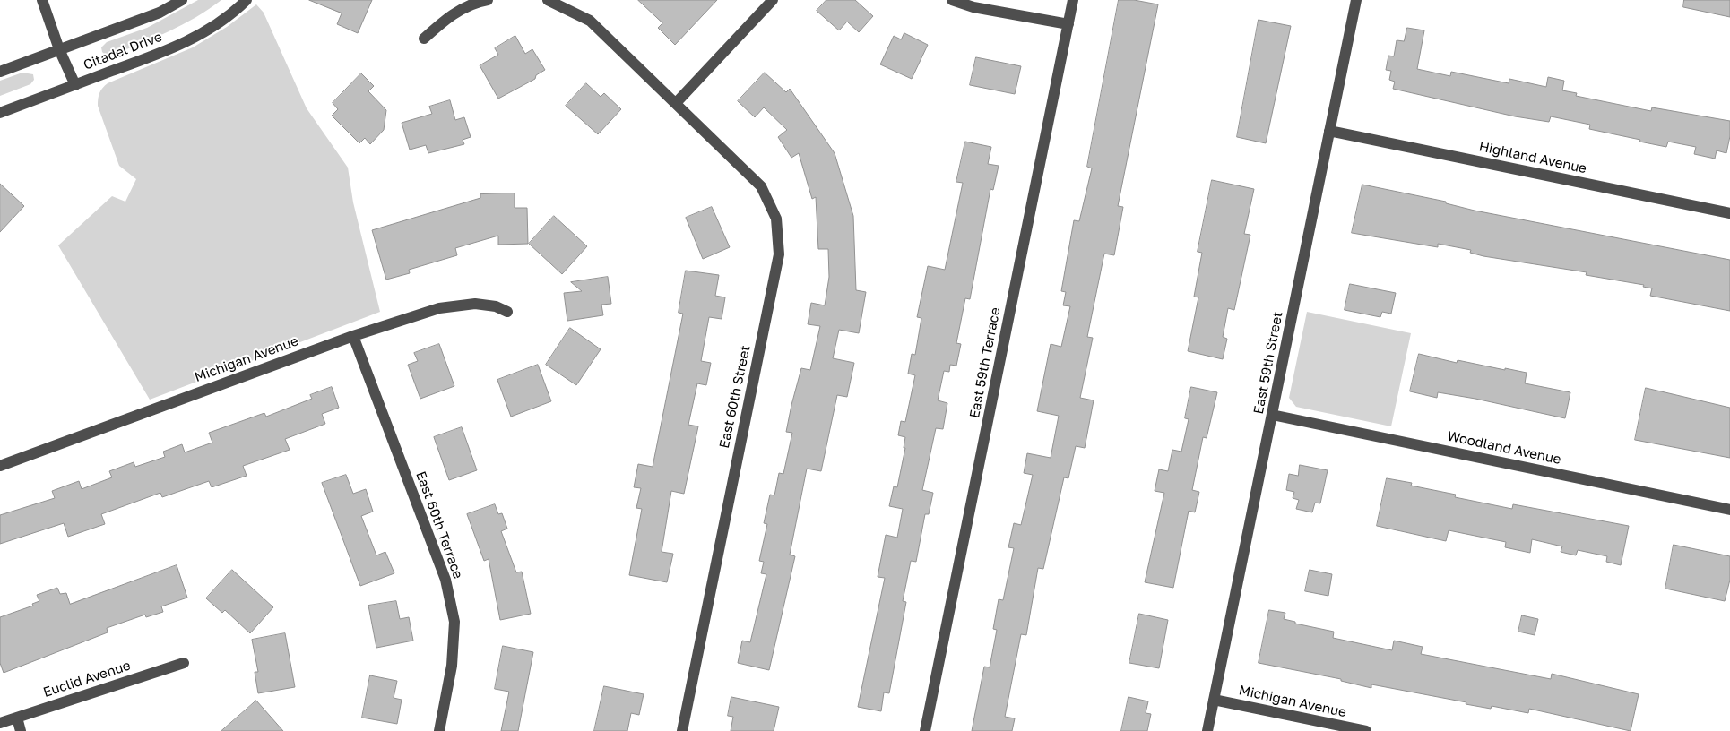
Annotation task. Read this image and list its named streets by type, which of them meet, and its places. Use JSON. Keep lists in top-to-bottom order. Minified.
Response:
{"streets":{"street":["Citadel Drive","Highland Avenue","Michigan Avenue","East 59th Terrace","East 59th Street","East 60th Street","Woodland Avenue","East 60th Terrace","Euclid Avenue"]},"crossings":[["Highland Avenue","East 59th Street"],["Michigan Avenue","East 59th Street"],["Michigan Avenue","East 60th Terrace"],["East 59th Street","Woodland Avenue"]]}
